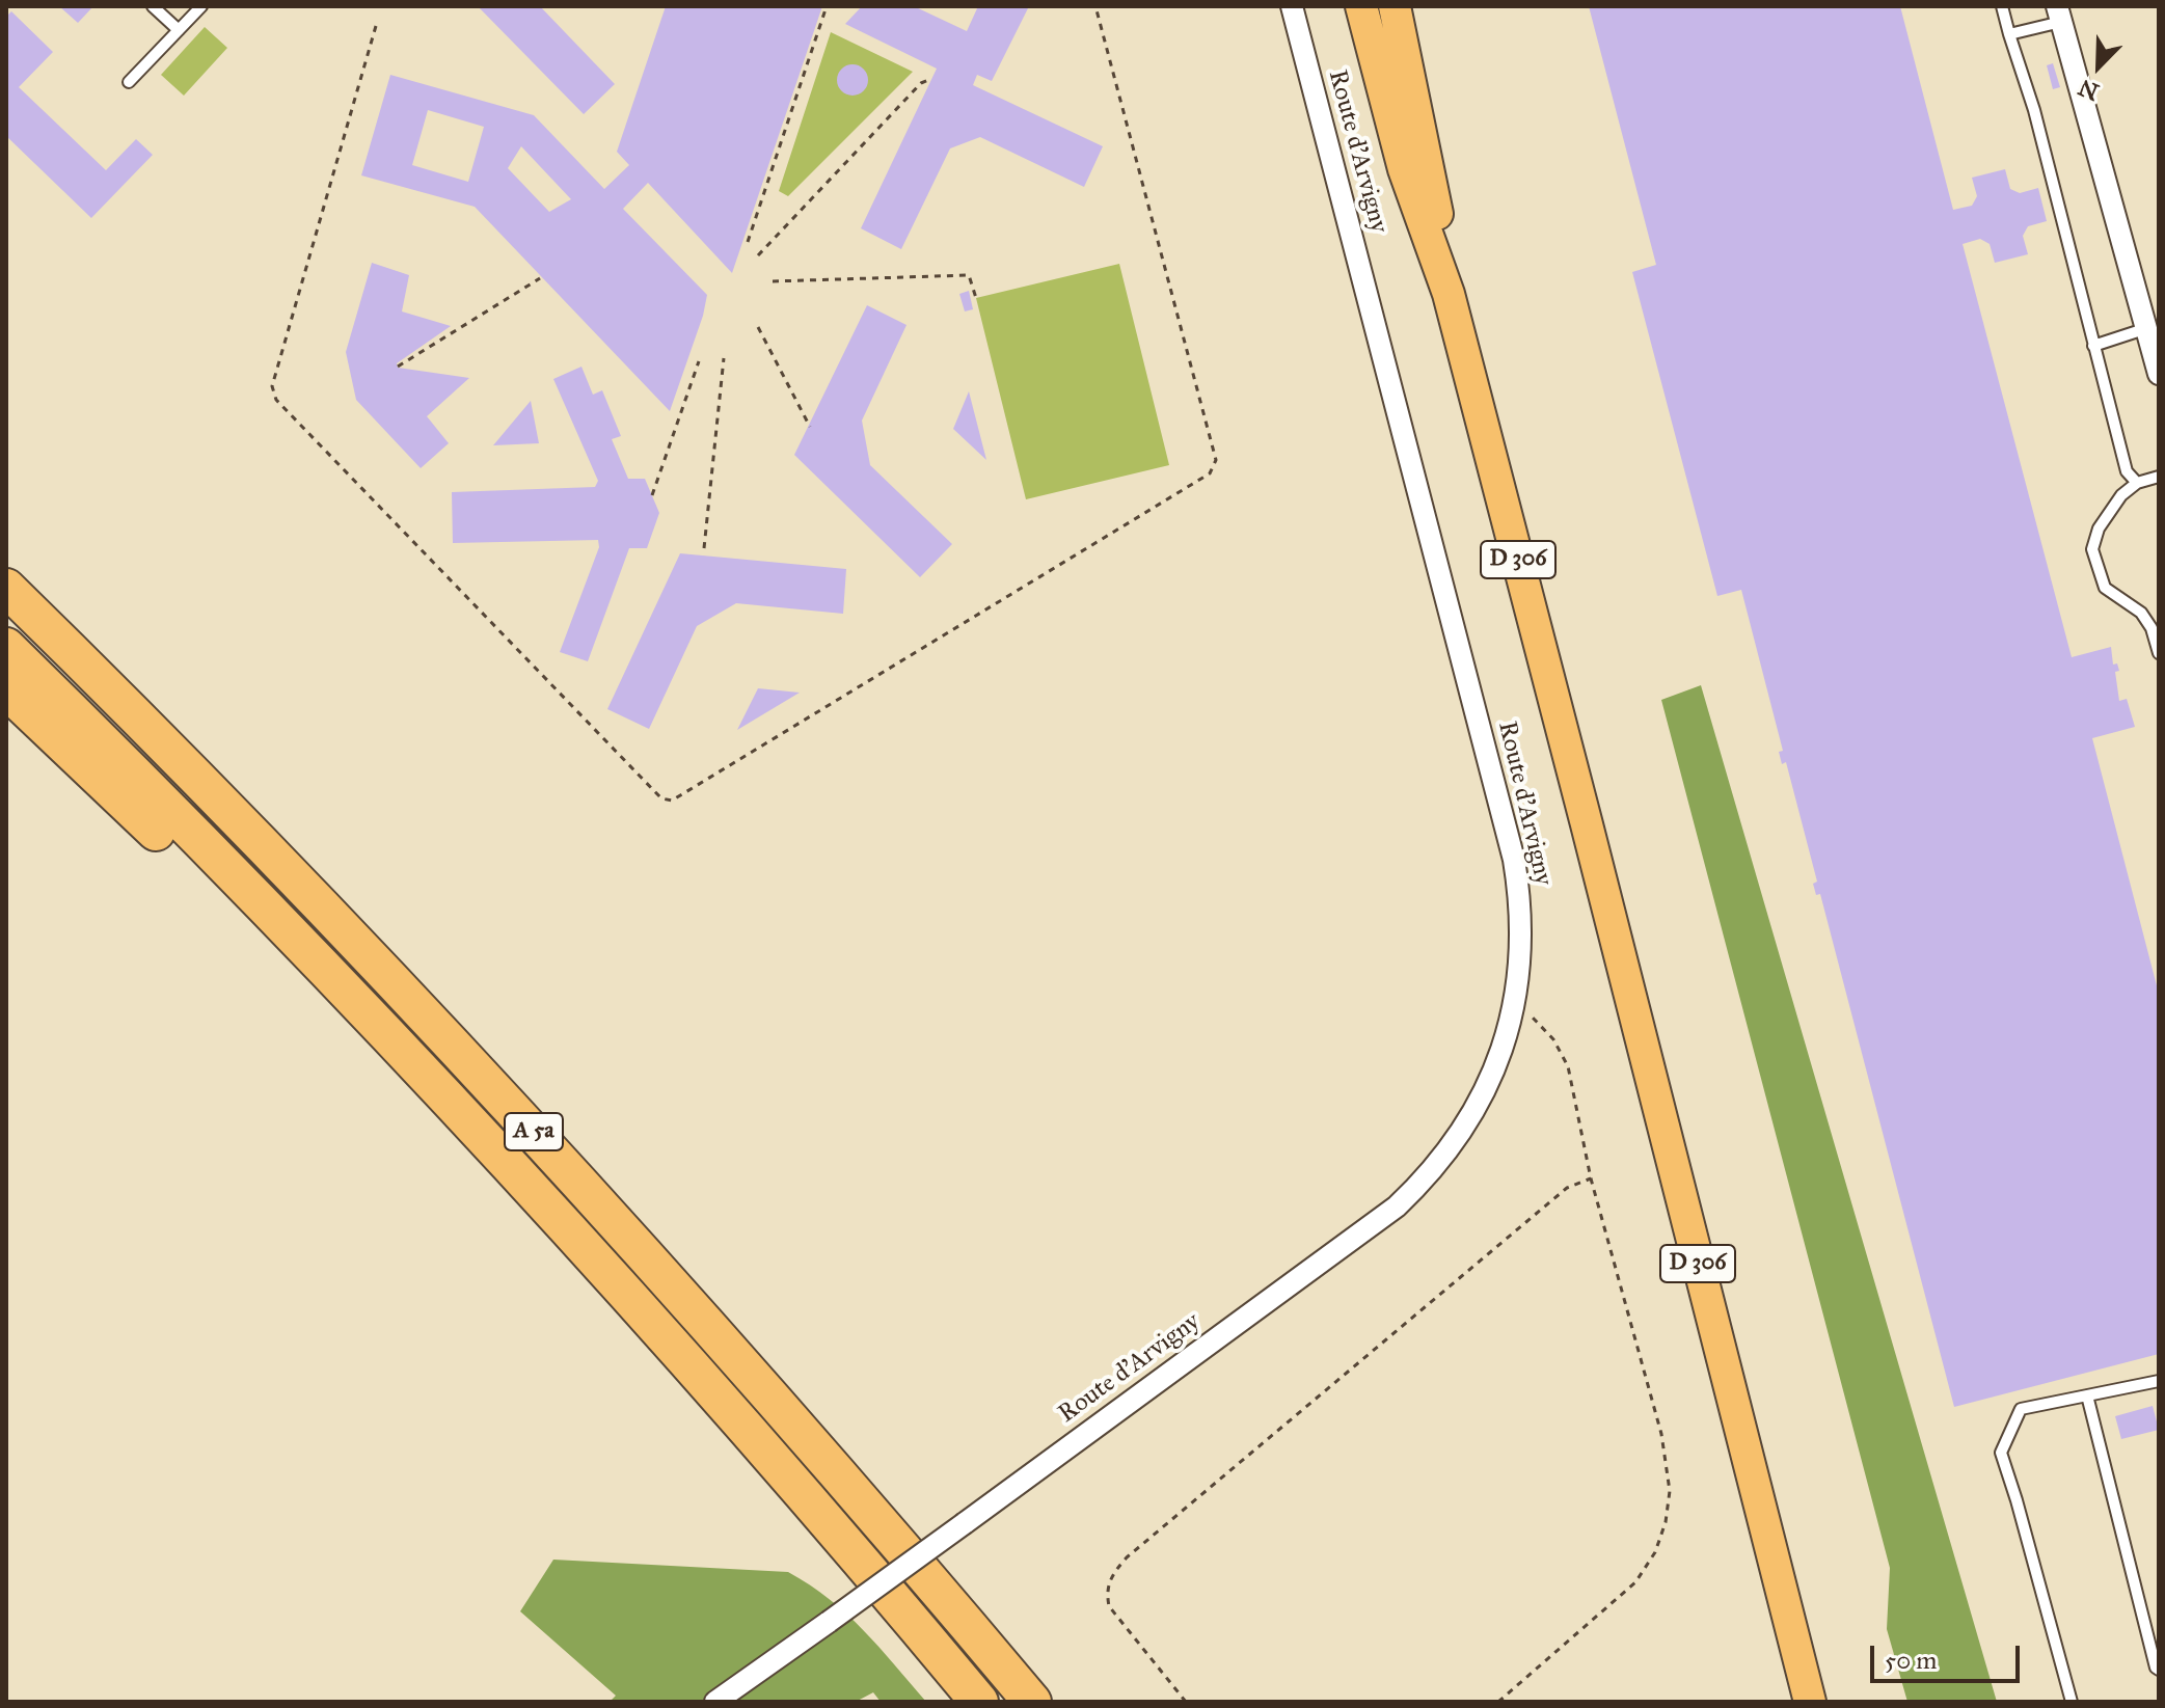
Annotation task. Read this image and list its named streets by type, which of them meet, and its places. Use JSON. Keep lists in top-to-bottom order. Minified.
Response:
{"streets":{"highway":["A 5a"],"main road":["D 306"],"street":["Route d'Arvigny"]},"scale_bar":"50 m","north":"bottom left"}
